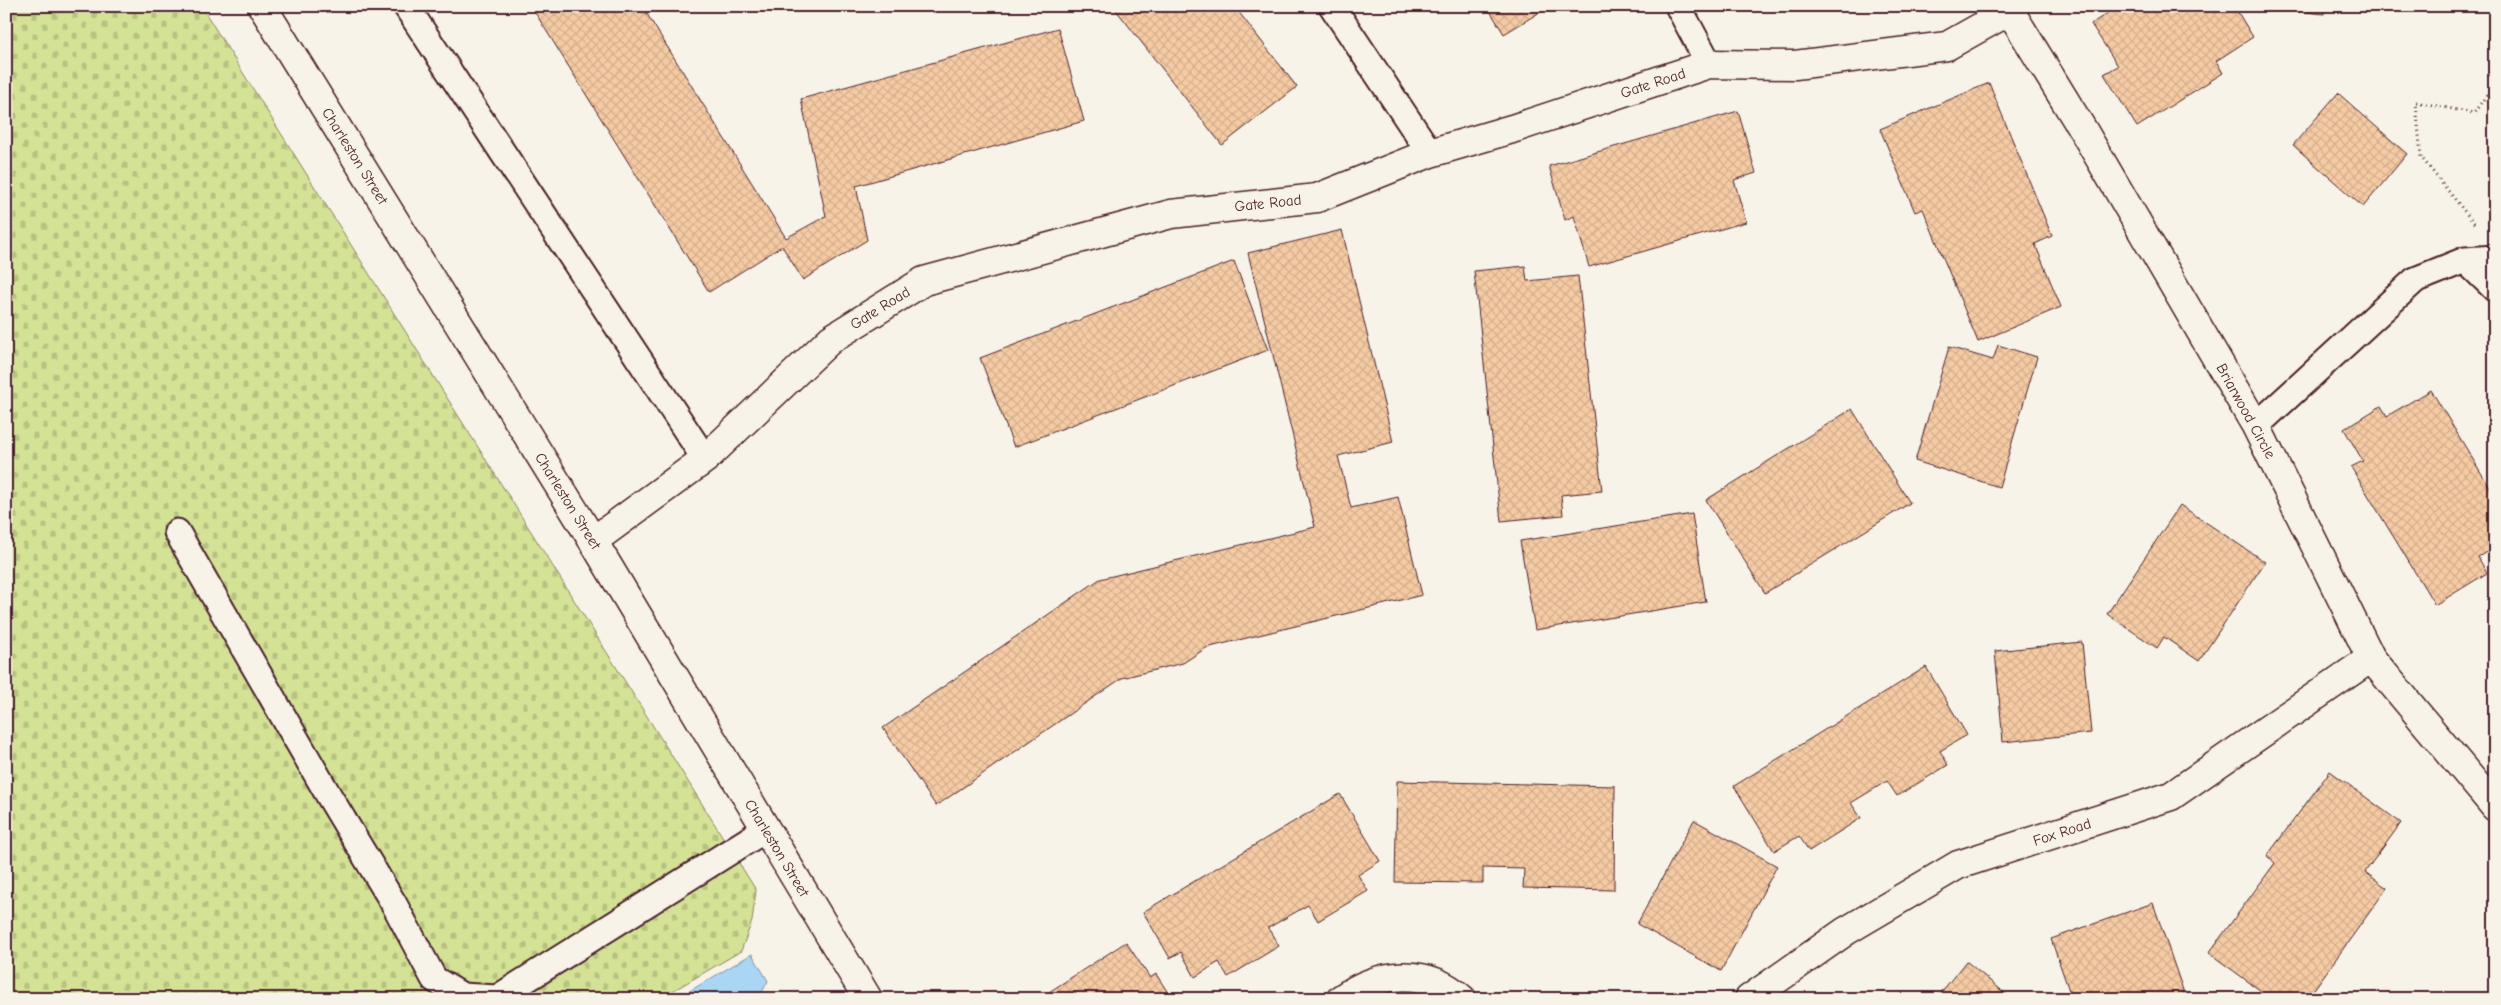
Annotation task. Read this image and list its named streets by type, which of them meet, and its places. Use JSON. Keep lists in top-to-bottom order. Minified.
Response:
{"streets":{"street":["Gate Road","Charleston Street","Briarwood Circle","Fox Road"]},"crossings":[["Gate Road","Charleston Street"],["Gate Road","Briarwood Circle"],["Briarwood Circle","Fox Road"]]}
